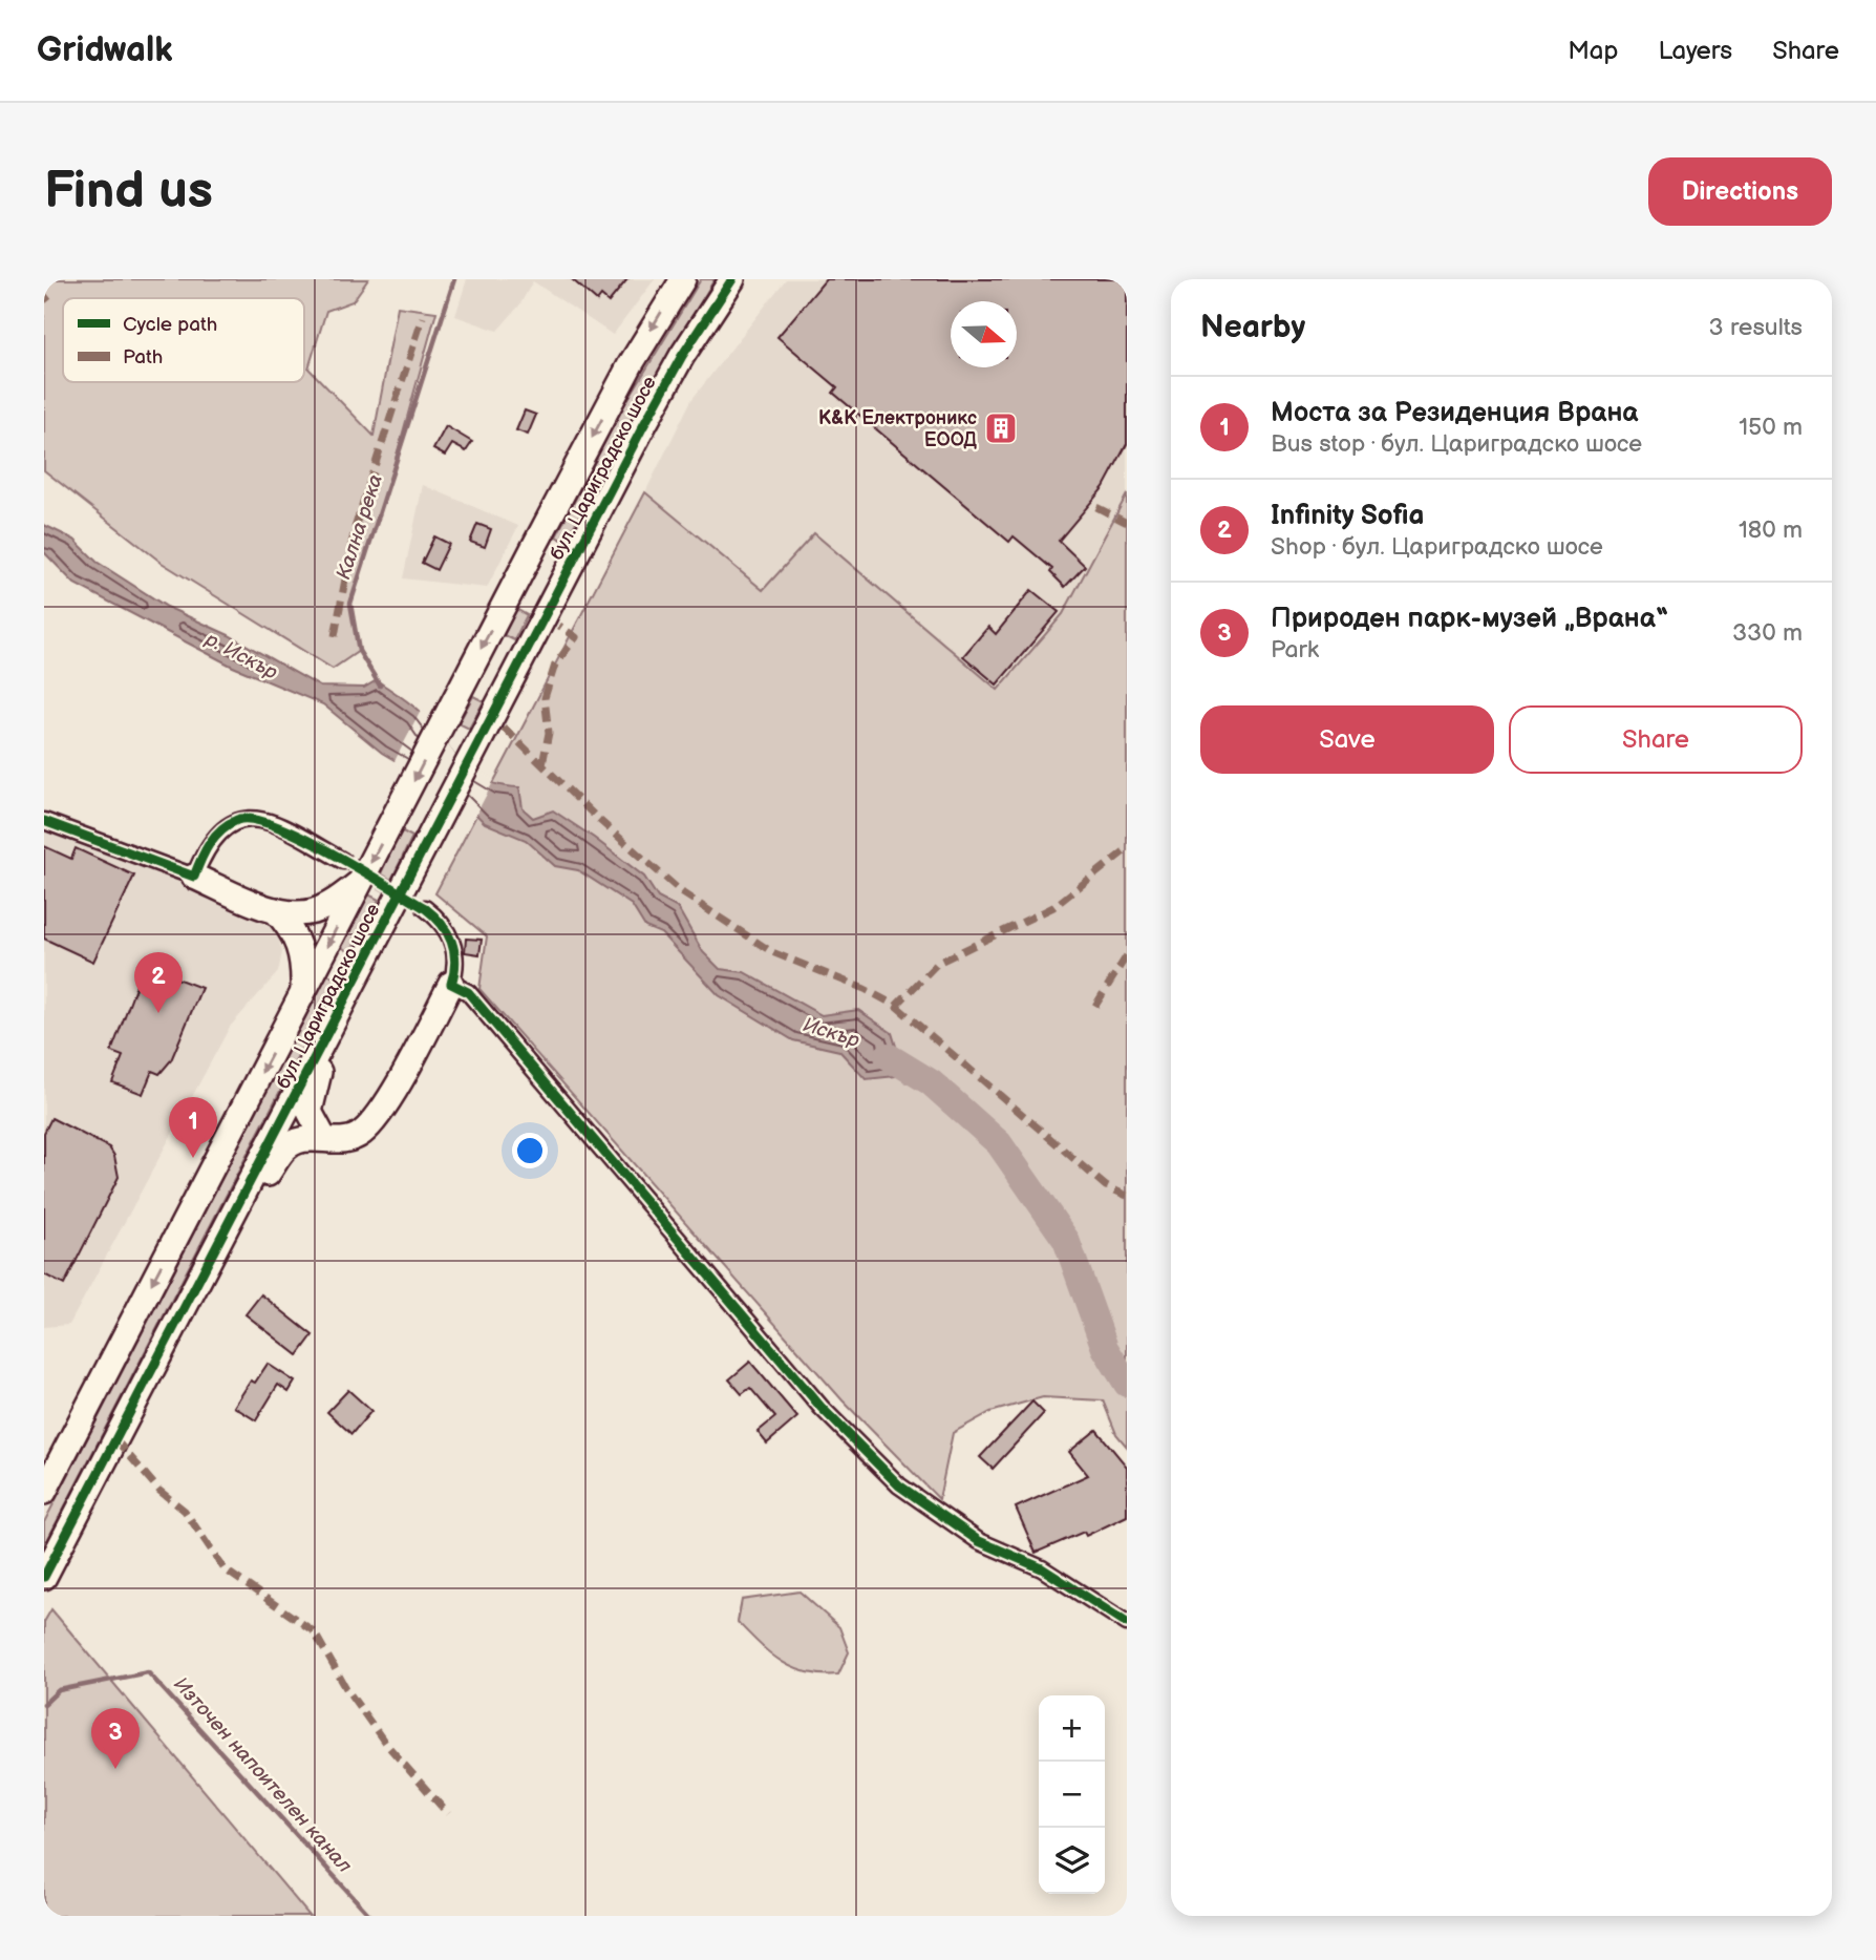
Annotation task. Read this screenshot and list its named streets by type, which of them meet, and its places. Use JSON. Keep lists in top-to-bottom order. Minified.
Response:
{"streets":{"highway":["бул. Цариградско шосе"]},"water":["Кална река","р. Искър","Искър","Източен напоителен канал"],"places":{"building":["K&K Електроникс ЕООД"]},"legend":["Cycle path","Path"],"north":"right","page":{"header":"Gridwalk","nav":["Map","Layers","Share"],"buttons":["Directions",["Save","Share"]],"title":"Find us","heading":["Nearby","3 results"],"list":[{"mark":"1","name":"Моста за Резиденция Врана","note":"Bus stop · бул. Цариградско шосе","value":"150 m"},{"mark":"2","name":"Infinity Sofia","note":"Shop · бул. Цариградско шосе","value":"180 m"},{"mark":"3","name":"Природен парк-музей „Врана“","note":"Park","value":"330 m"}],"pins":["2","1","3"],"map_buttons":["+","−"]}}
